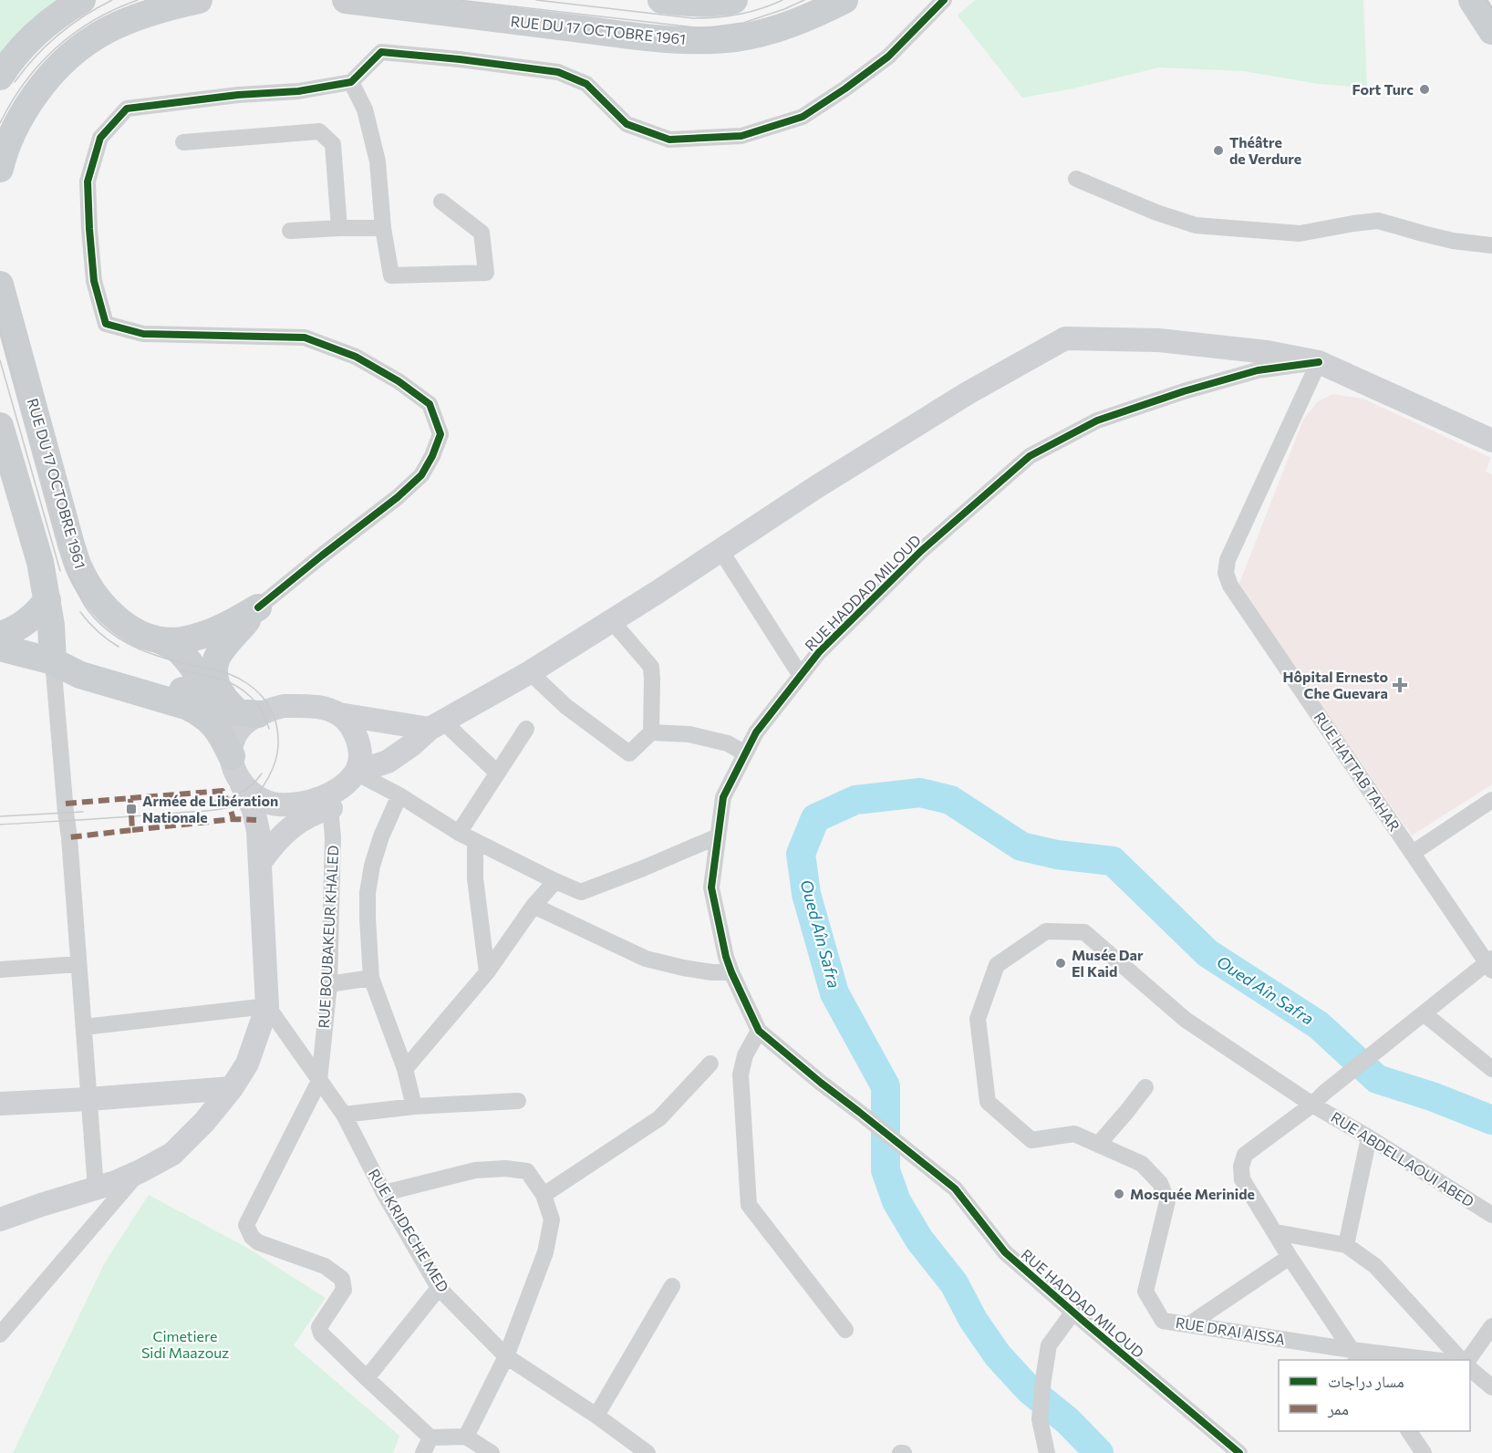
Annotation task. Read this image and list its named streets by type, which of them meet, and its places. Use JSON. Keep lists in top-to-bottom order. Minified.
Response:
{"streets":{"main road":["RUE DU 17 OCTOBRE 1961"],"street":["RUE HADDAD MILOUD","RUE HATTAB TAHAR","RUE BOUBAKEUR KHALED","RUE ABDELLAOUI ABED","RUE KRIDECHE MED","RUE DRAI AISSA"]},"crossings":[["RUE HADDAD MILOUD","RUE HATTAB TAHAR"],["RUE BOUBAKEUR KHALED","RUE KRIDECHE MED"],["RUE ABDELLAOUI ABED","RUE DRAI AISSA"]],"water":["Oued Aîn Safra"],"parks":["Cimetiere Sidi Maazouz"],"places":{"other":["Fort Turc","Théâtre de Verdure","Musée Dar El Kaid","Mosquée Merinide"],"health":["Hôpital Ernesto Che Guevara"],"transit":["Armée de Libération Nationale"]},"legend":["مسار دراجات","ممر"]}
